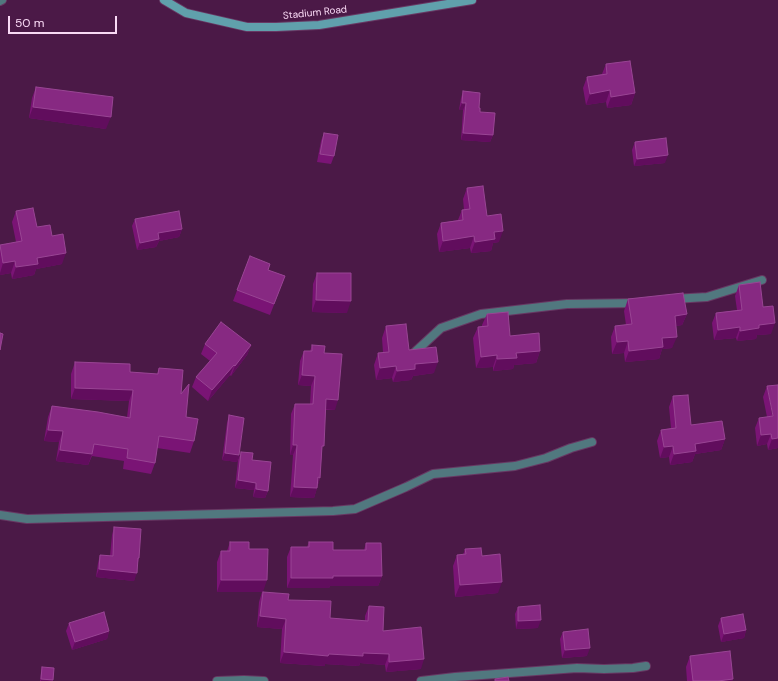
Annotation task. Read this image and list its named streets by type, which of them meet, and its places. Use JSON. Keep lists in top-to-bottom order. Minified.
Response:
{"streets":{"main road":["Stadium Road"]},"scale_bar":"50 m"}
